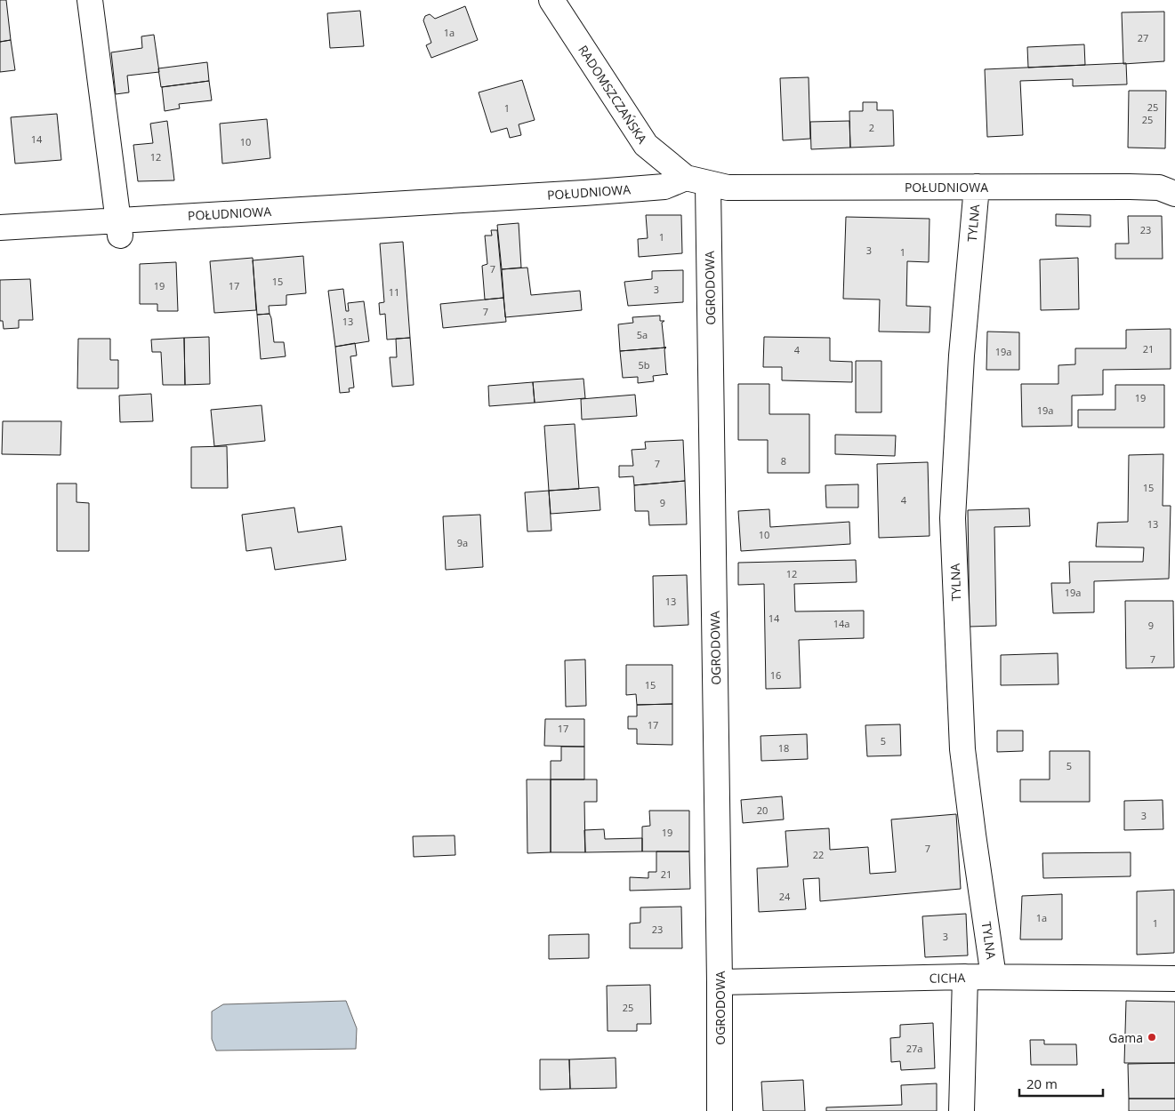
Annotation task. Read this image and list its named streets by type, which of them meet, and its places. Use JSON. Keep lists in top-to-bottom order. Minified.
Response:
{"streets":{"street":["RADOMSZCZAŃSKA","POŁUDNIOWA","TYLNA","OGRODOWA","CICHA"]},"crossings":[["RADOMSZCZAŃSKA","POŁUDNIOWA"],["RADOMSZCZAŃSKA","OGRODOWA"],["POŁUDNIOWA","TYLNA"],["POŁUDNIOWA","OGRODOWA"],["TYLNA","CICHA"],["OGRODOWA","CICHA"]],"places":["Gama"],"house_numbers":["1a","27","25","1","25","2","14","10","12","23","1","3","1","7","15","19","17","3","11","7","13","5a","21","4","19a","5b","19","19a","8","7","15","4","9","13","10","9a","12","19a","13","14","14a","9","7","16","15","17","17","5","18","5","20","3","19","7","22","21","24","1a","1","23","3","25","27a"],"scale_bar":"20 m"}
